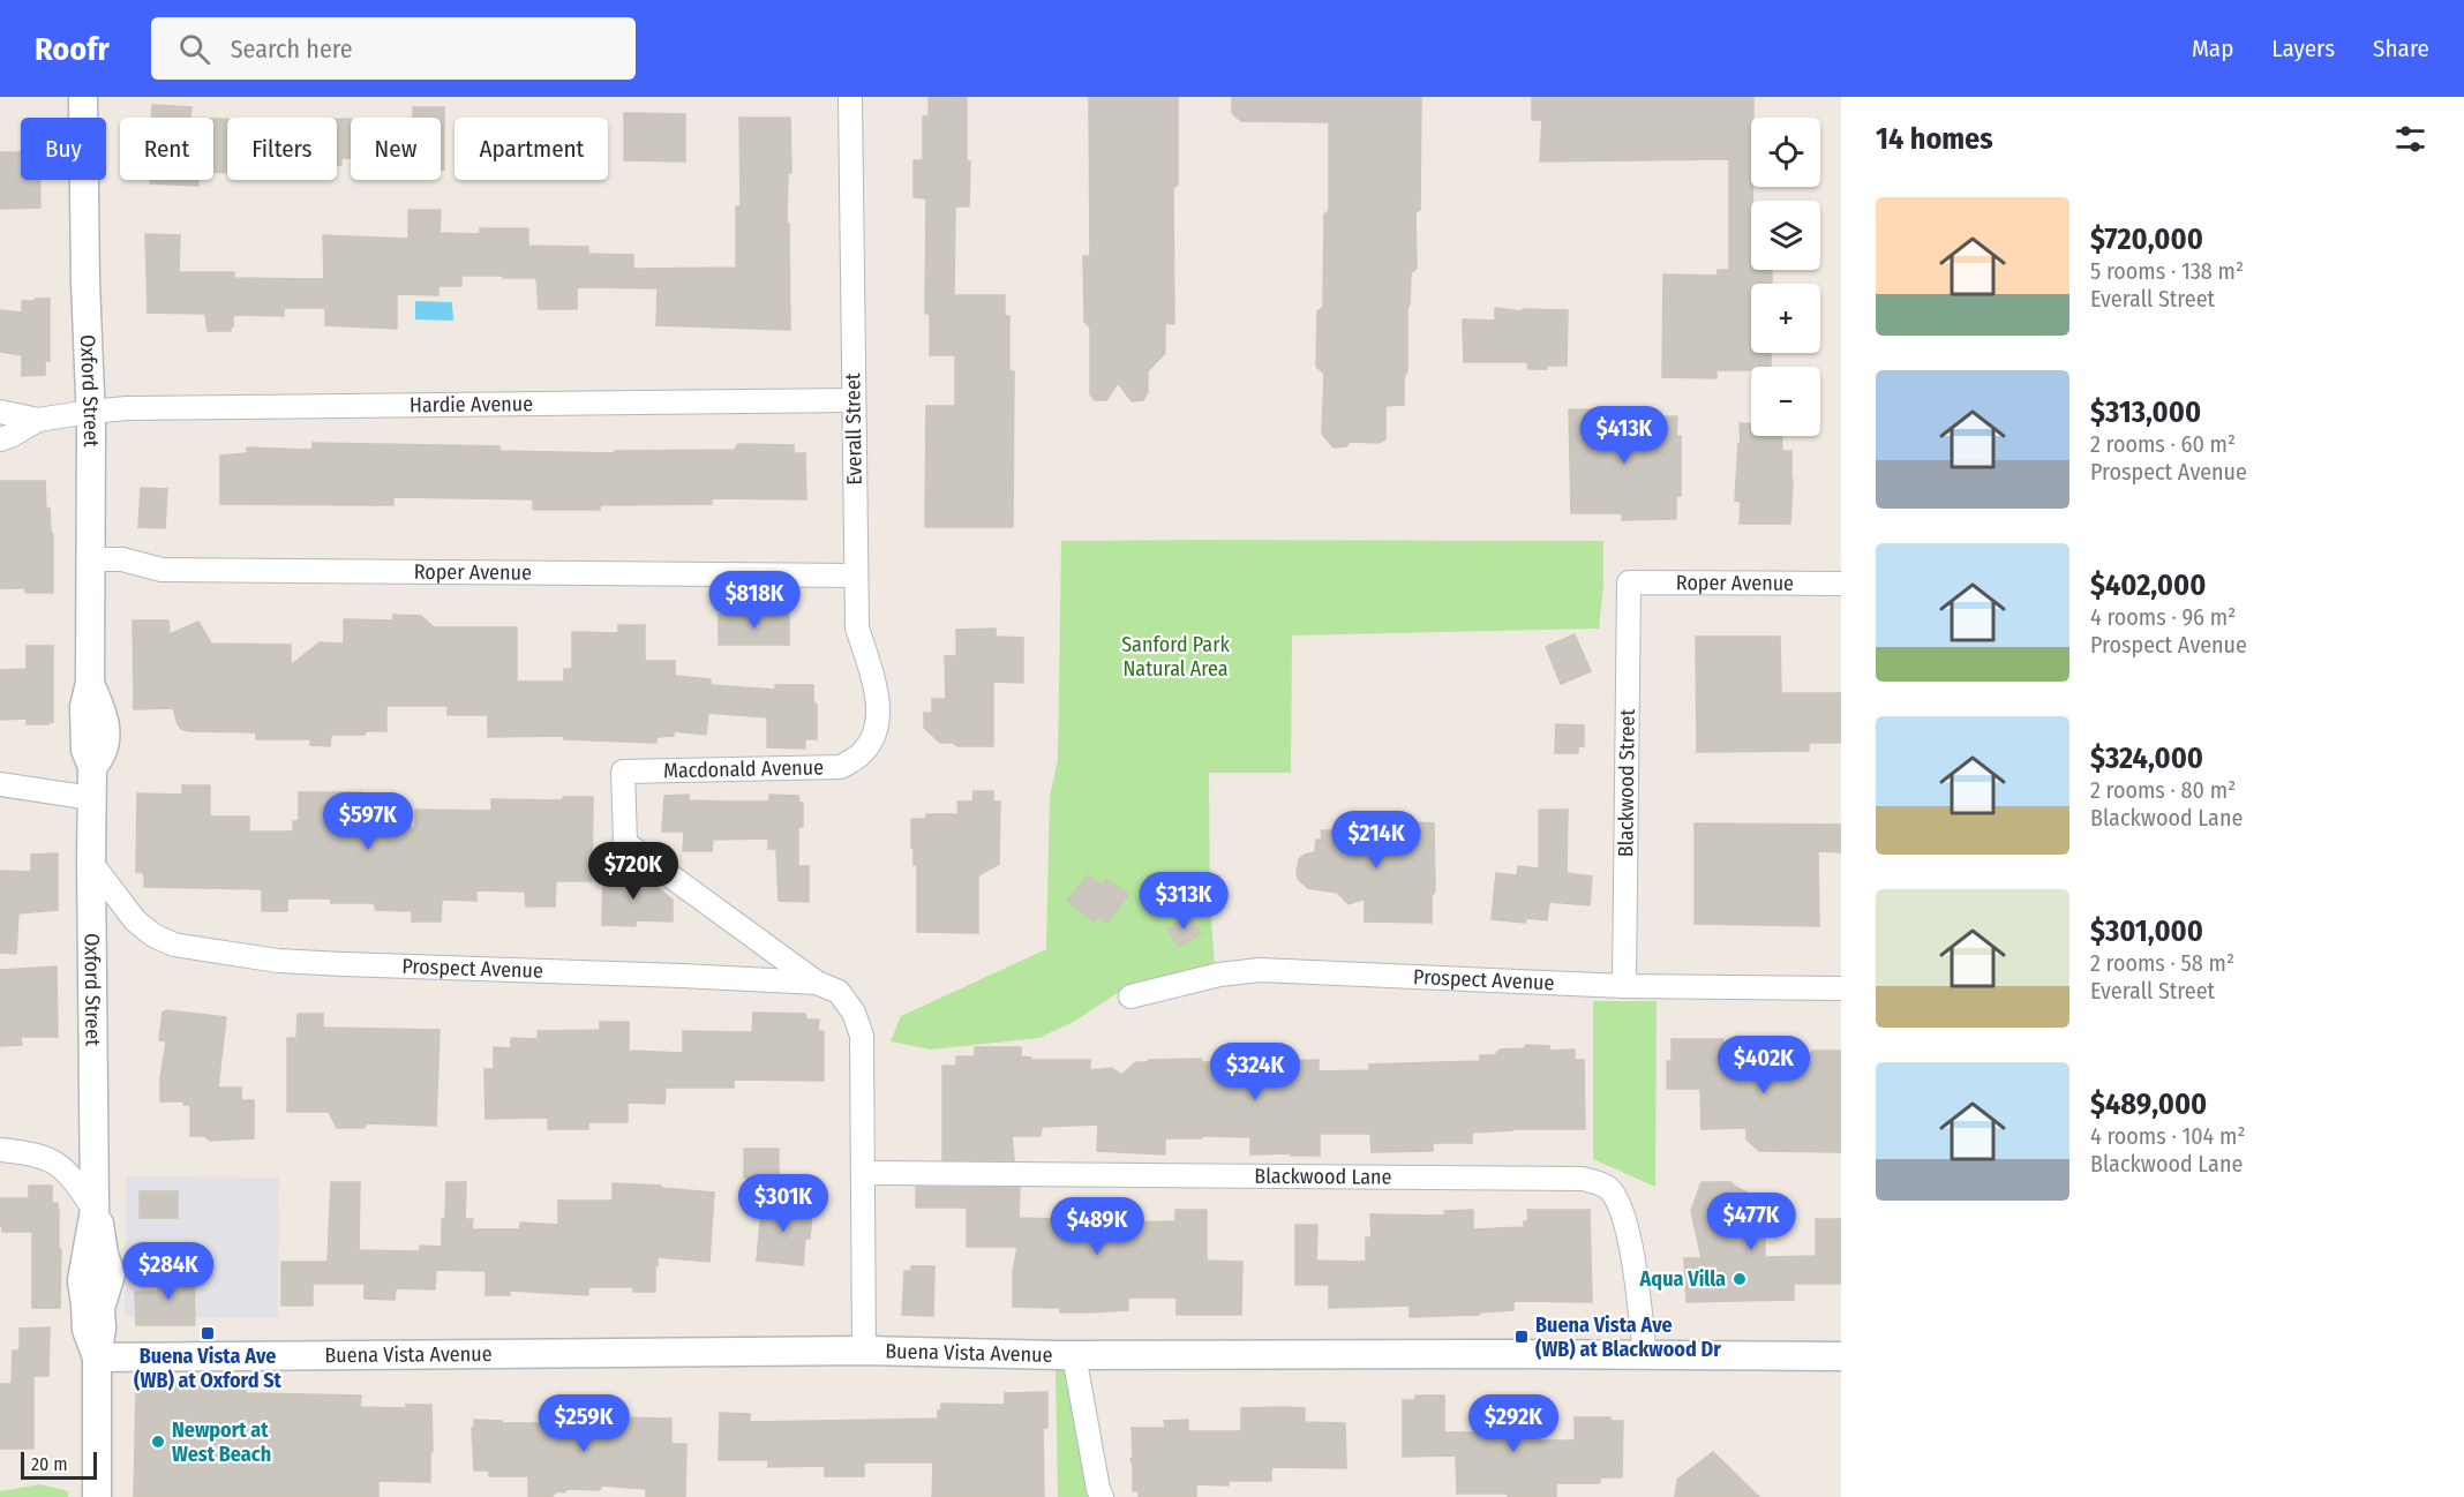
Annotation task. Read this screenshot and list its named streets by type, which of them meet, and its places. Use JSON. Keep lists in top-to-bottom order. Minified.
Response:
{"streets":{"street":["Oxford Street","Hardie Avenue","Everall Street","Roper Avenue","Macdonald Avenue","Blackwood Street","Prospect Avenue","Blackwood Lane","Buena Vista Avenue"]},"crossings":[["Oxford Street","Hardie Avenue"],["Oxford Street","Roper Avenue"],["Oxford Street","Prospect Avenue"],["Oxford Street","Buena Vista Avenue"],["Hardie Avenue","Everall Street"],["Everall Street","Roper Avenue"],["Everall Street","Macdonald Avenue"],["Roper Avenue","Blackwood Street"],["Macdonald Avenue","Prospect Avenue"],["Blackwood Street","Prospect Avenue"],["Prospect Avenue","Blackwood Lane"],["Blackwood Lane","Buena Vista Avenue"]],"parks":["Sanford Park Natural Area"],"places":{"other":["Aqua Villa","Newport at West Beach"],"transit":["Buena Vista Ave (WB) at Oxford St","Buena Vista Ave (WB) at Blackwood Dr"]},"scale_bar":"20 m","page":{"header":"Roofr","search":"Search here","nav":["Map","Layers","Share"],"heading":"14 homes","map_buttons":["+","−"],"chip":["Buy","Rent","Filters","New","Apartment"],"list":[{"name":"$720,000","note":"5 rooms · 138 m² · Everall Street"},{"name":"$313,000","note":"2 rooms · 60 m² · Prospect Avenue"},{"name":"$402,000","note":"4 rooms · 96 m² · Prospect Avenue"},{"name":"$324,000","note":"2 rooms · 80 m² · Blackwood Lane"},{"name":"$301,000","note":"2 rooms · 58 m² · Everall Street"},{"name":"$489,000","note":"4 rooms · 104 m² · Blackwood Lane"}],"price":["$413K","$818K","$597K","$214K","$720K","$313K","$402K","$324K","$301K","$477K","$489K","$284K","$259K","$292K"],"scale":"20 m"}}
